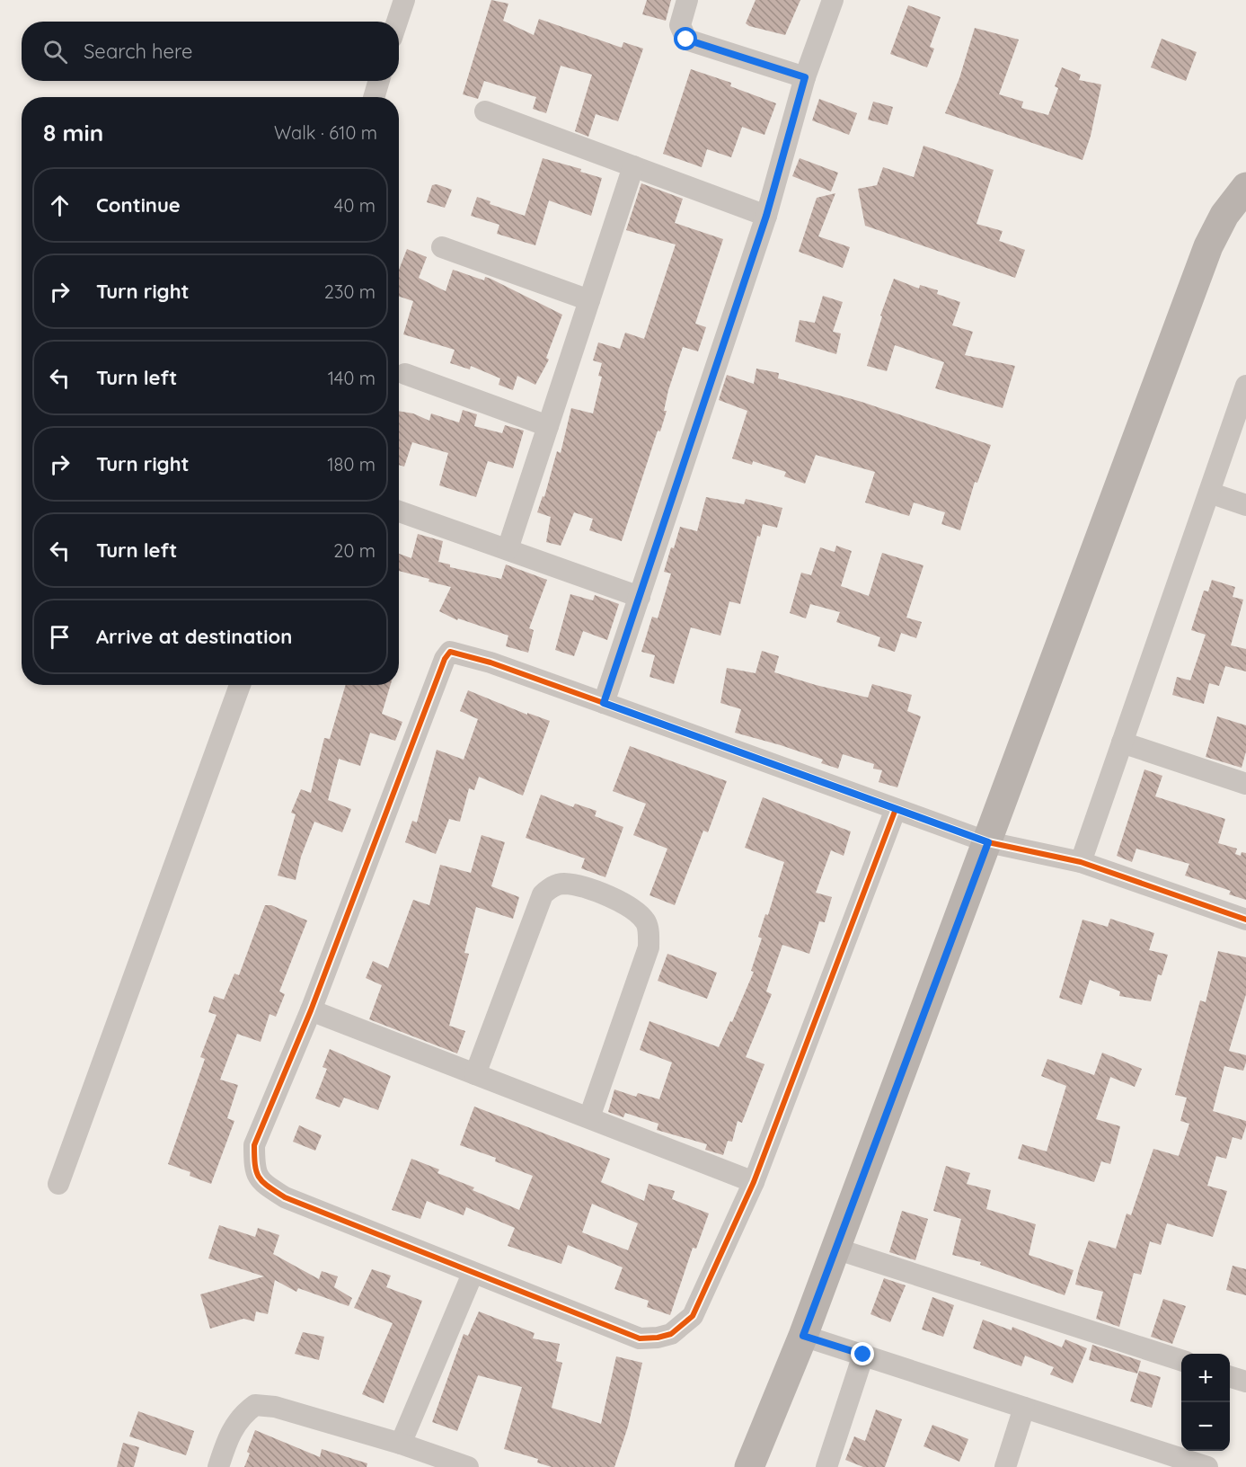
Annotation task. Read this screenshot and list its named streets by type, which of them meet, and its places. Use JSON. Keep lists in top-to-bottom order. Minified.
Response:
{"page":{"search":"Search here","heading":["8 min","Walk · 610 m"],"list":[["Continue","40 m"],["Turn right","230 m"],["Turn left","140 m"],["Turn right","180 m"],["Turn left","20 m"],"Arrive at destination"],"map_buttons":["+","−"]}}
